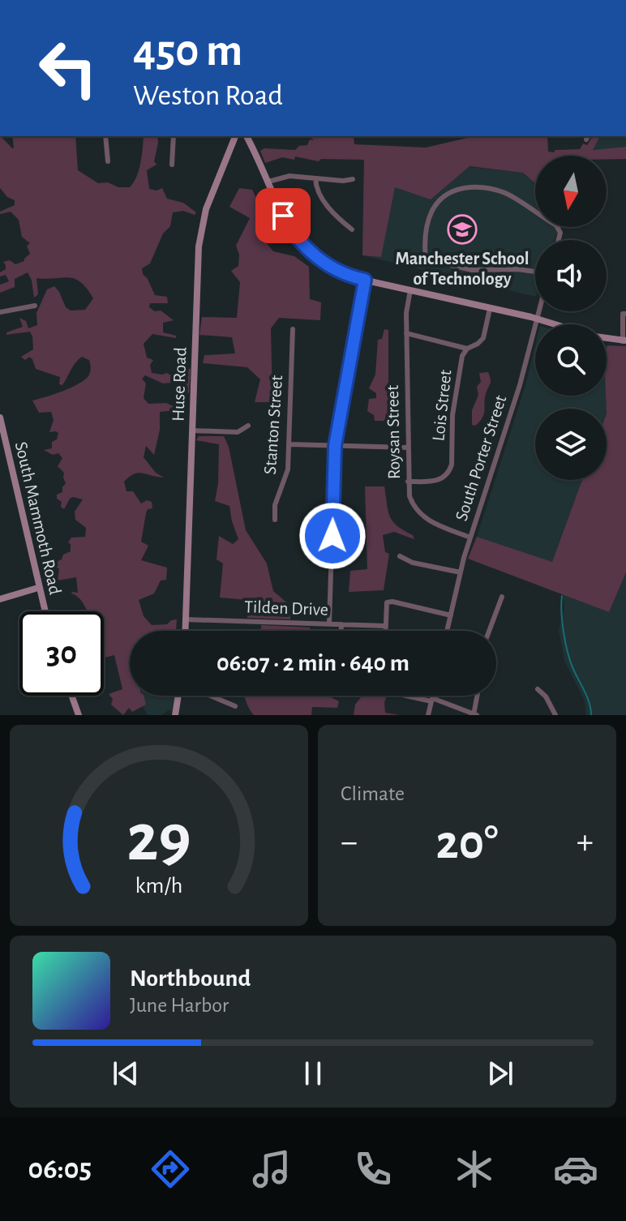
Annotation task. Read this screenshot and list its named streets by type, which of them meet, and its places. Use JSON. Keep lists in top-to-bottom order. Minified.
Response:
{"streets":{"street":["Huse Road","Lois Street","Stanton Street","Roysan Street","South Porter Street","South Mammoth Road","Tilden Drive"]},"crossings":[["Huse Road","Tilden Drive"],["Lois Street","Roysan Street"],["Roysan Street","South Porter Street"]],"places":{"school or university":["Manchester School of Technology"]},"north":"bottom","page":{"turn":["450 m","Weston Road"],"limit":"30","trip":"06:07 · 2 min · 640 m","tile":"Climate","heat":["−","20°","+"],"song":["Northbound","June Harbor"],"tabs":"06:05","gauge":["29","km/h"]}}
